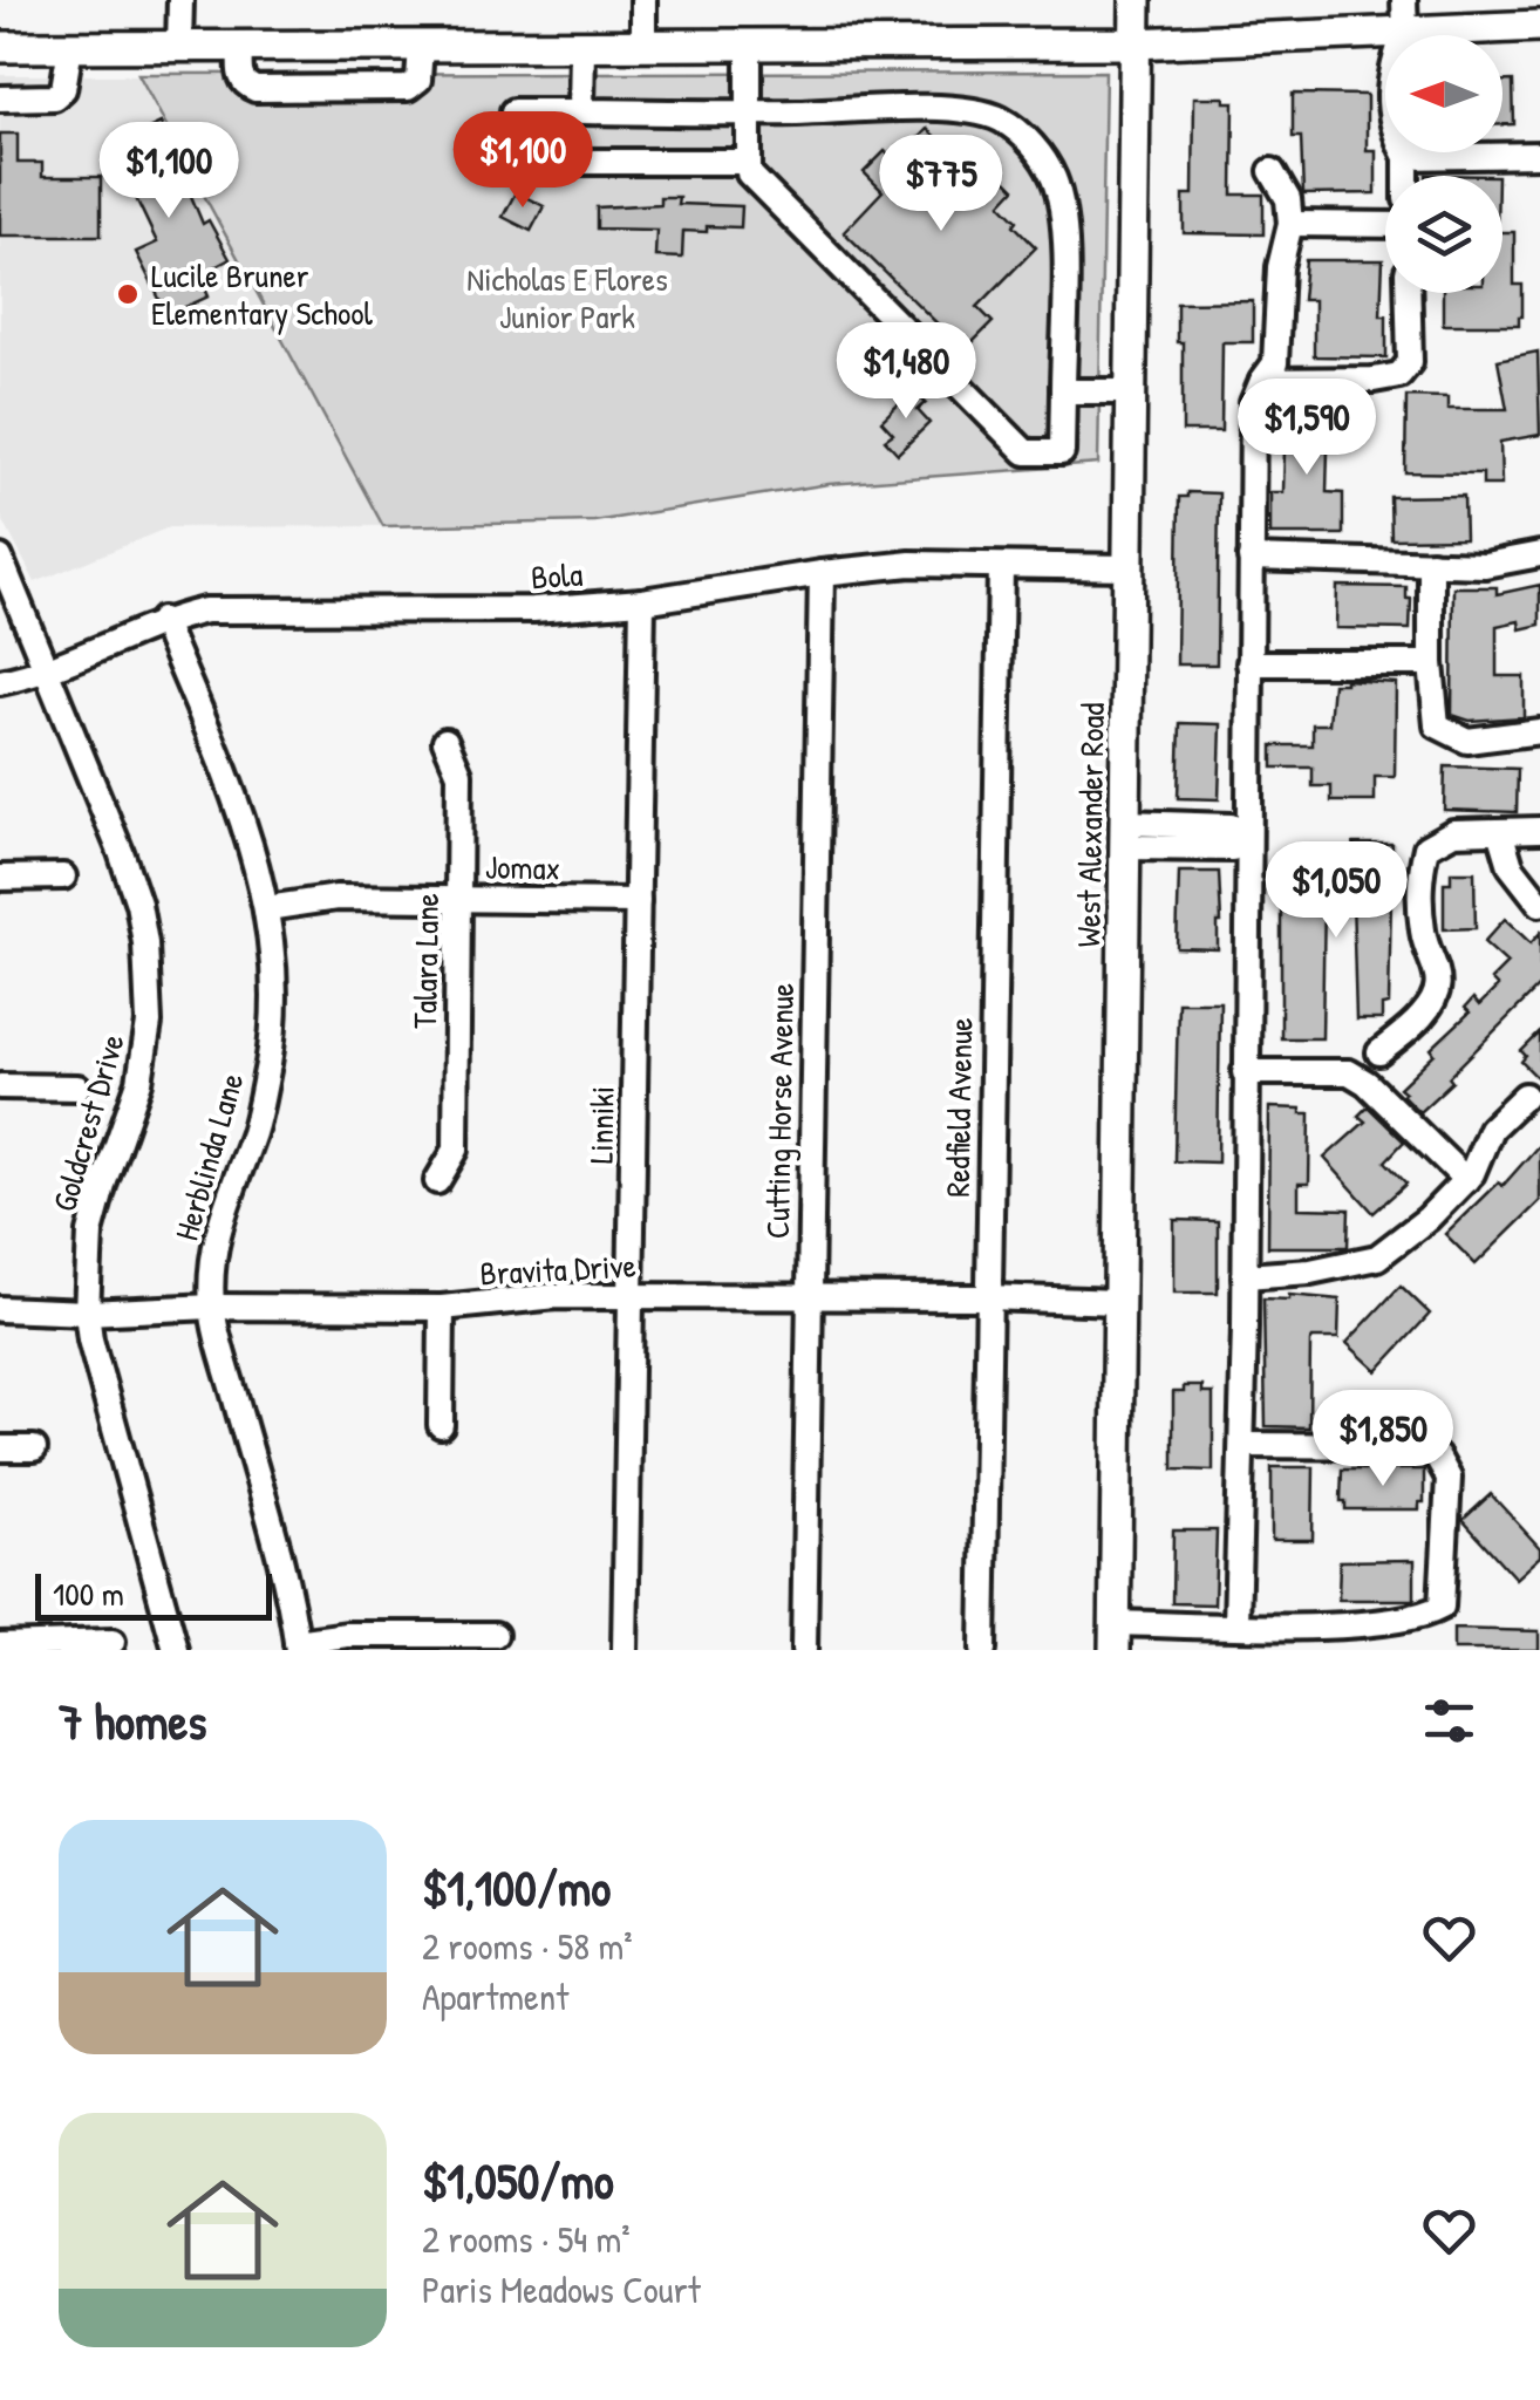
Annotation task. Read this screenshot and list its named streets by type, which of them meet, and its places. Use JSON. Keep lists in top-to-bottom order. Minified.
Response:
{"streets":{"main road":["West Alexander Road"],"street":["Bola","Jomax","Talara Lane","Redfield Avenue","Cutting Horse Avenue","Goldcrest Drive","Linniki","Herblinda Lane","Bravita Drive"]},"crossings":[["Bola","West Alexander Road"],["Bola","Redfield Avenue"],["Bola","Cutting Horse Avenue"],["Bola","Goldcrest Drive"],["Bola","Linniki"],["Bola","Herblinda Lane"],["West Alexander Road","Bravita Drive"],["Jomax","Talara Lane"],["Jomax","Linniki"],["Jomax","Herblinda Lane"],["Redfield Avenue","Bravita Drive"],["Cutting Horse Avenue","Bravita Drive"],["Goldcrest Drive","Bravita Drive"],["Linniki","Bravita Drive"],["Herblinda Lane","Bravita Drive"]],"parks":["Nicholas E Flores Junior Park"],"places":["Lucile Bruner Elementary School"],"scale_bar":"100 m","north":"left","page":{"price":["$1,100","$1,100","$775","$1,480","$1,590","$1,050","$1,850"],"scale":"100 m","heading":"7 homes","list":[{"name":"$1,100/mo","note":"2 rooms · 58 m² · Apartment"},{"name":"$1,050/mo","note":"2 rooms · 54 m² · Paris Meadows Court"}]}}
